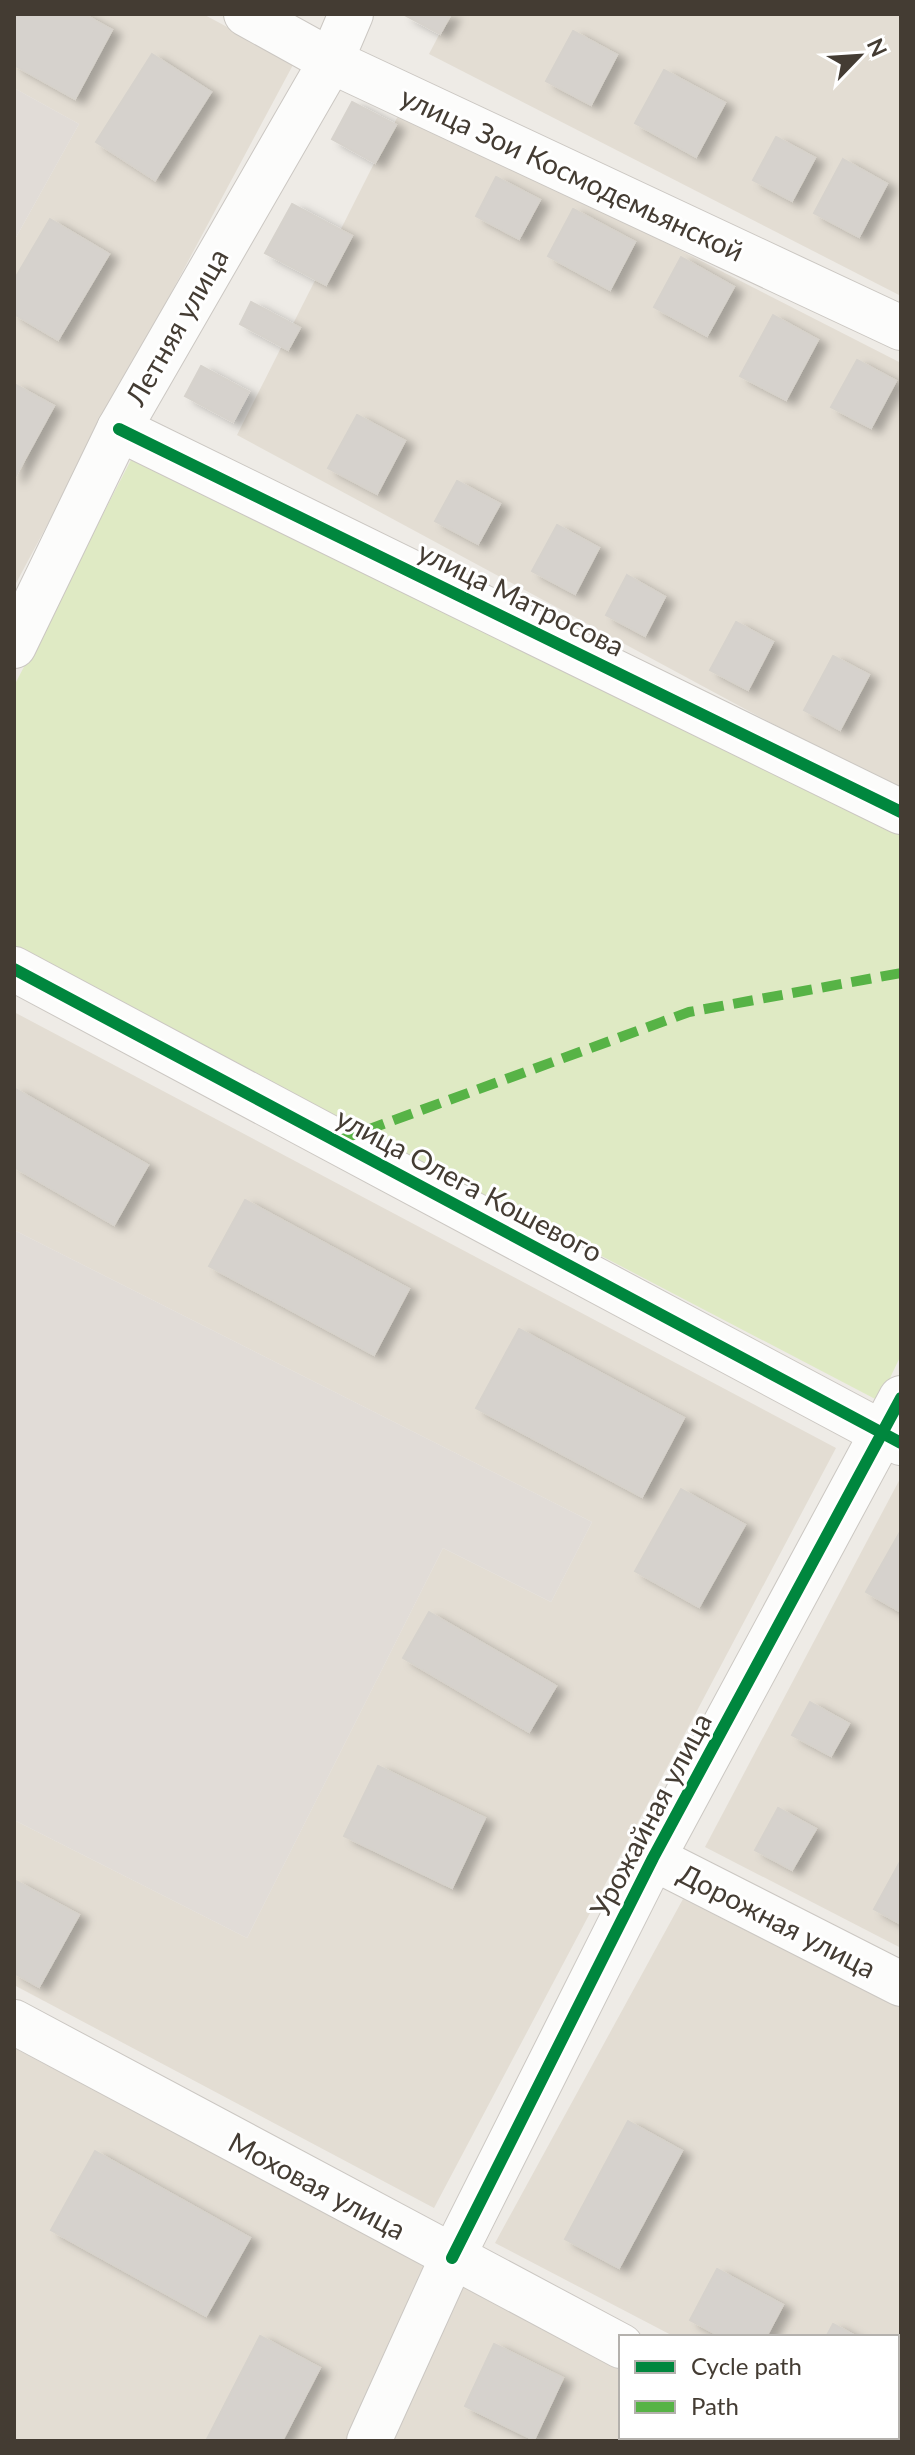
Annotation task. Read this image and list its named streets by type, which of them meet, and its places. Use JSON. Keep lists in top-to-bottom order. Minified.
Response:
{"streets":{"street":["улица Зои Космодемьянской","Летняя улица","улица Матросова","улица Олега Кошевого","Урожайная улица","Дорожная улица","Моховая улица"]},"crossings":[["улица Зои Космодемьянской","Летняя улица"],["Летняя улица","улица Матросова"],["улица Олега Кошевого","Урожайная улица"],["Урожайная улица","Дорожная улица"],["Урожайная улица","Моховая улица"]],"legend":["Cycle path","Path"],"north":"top right"}
